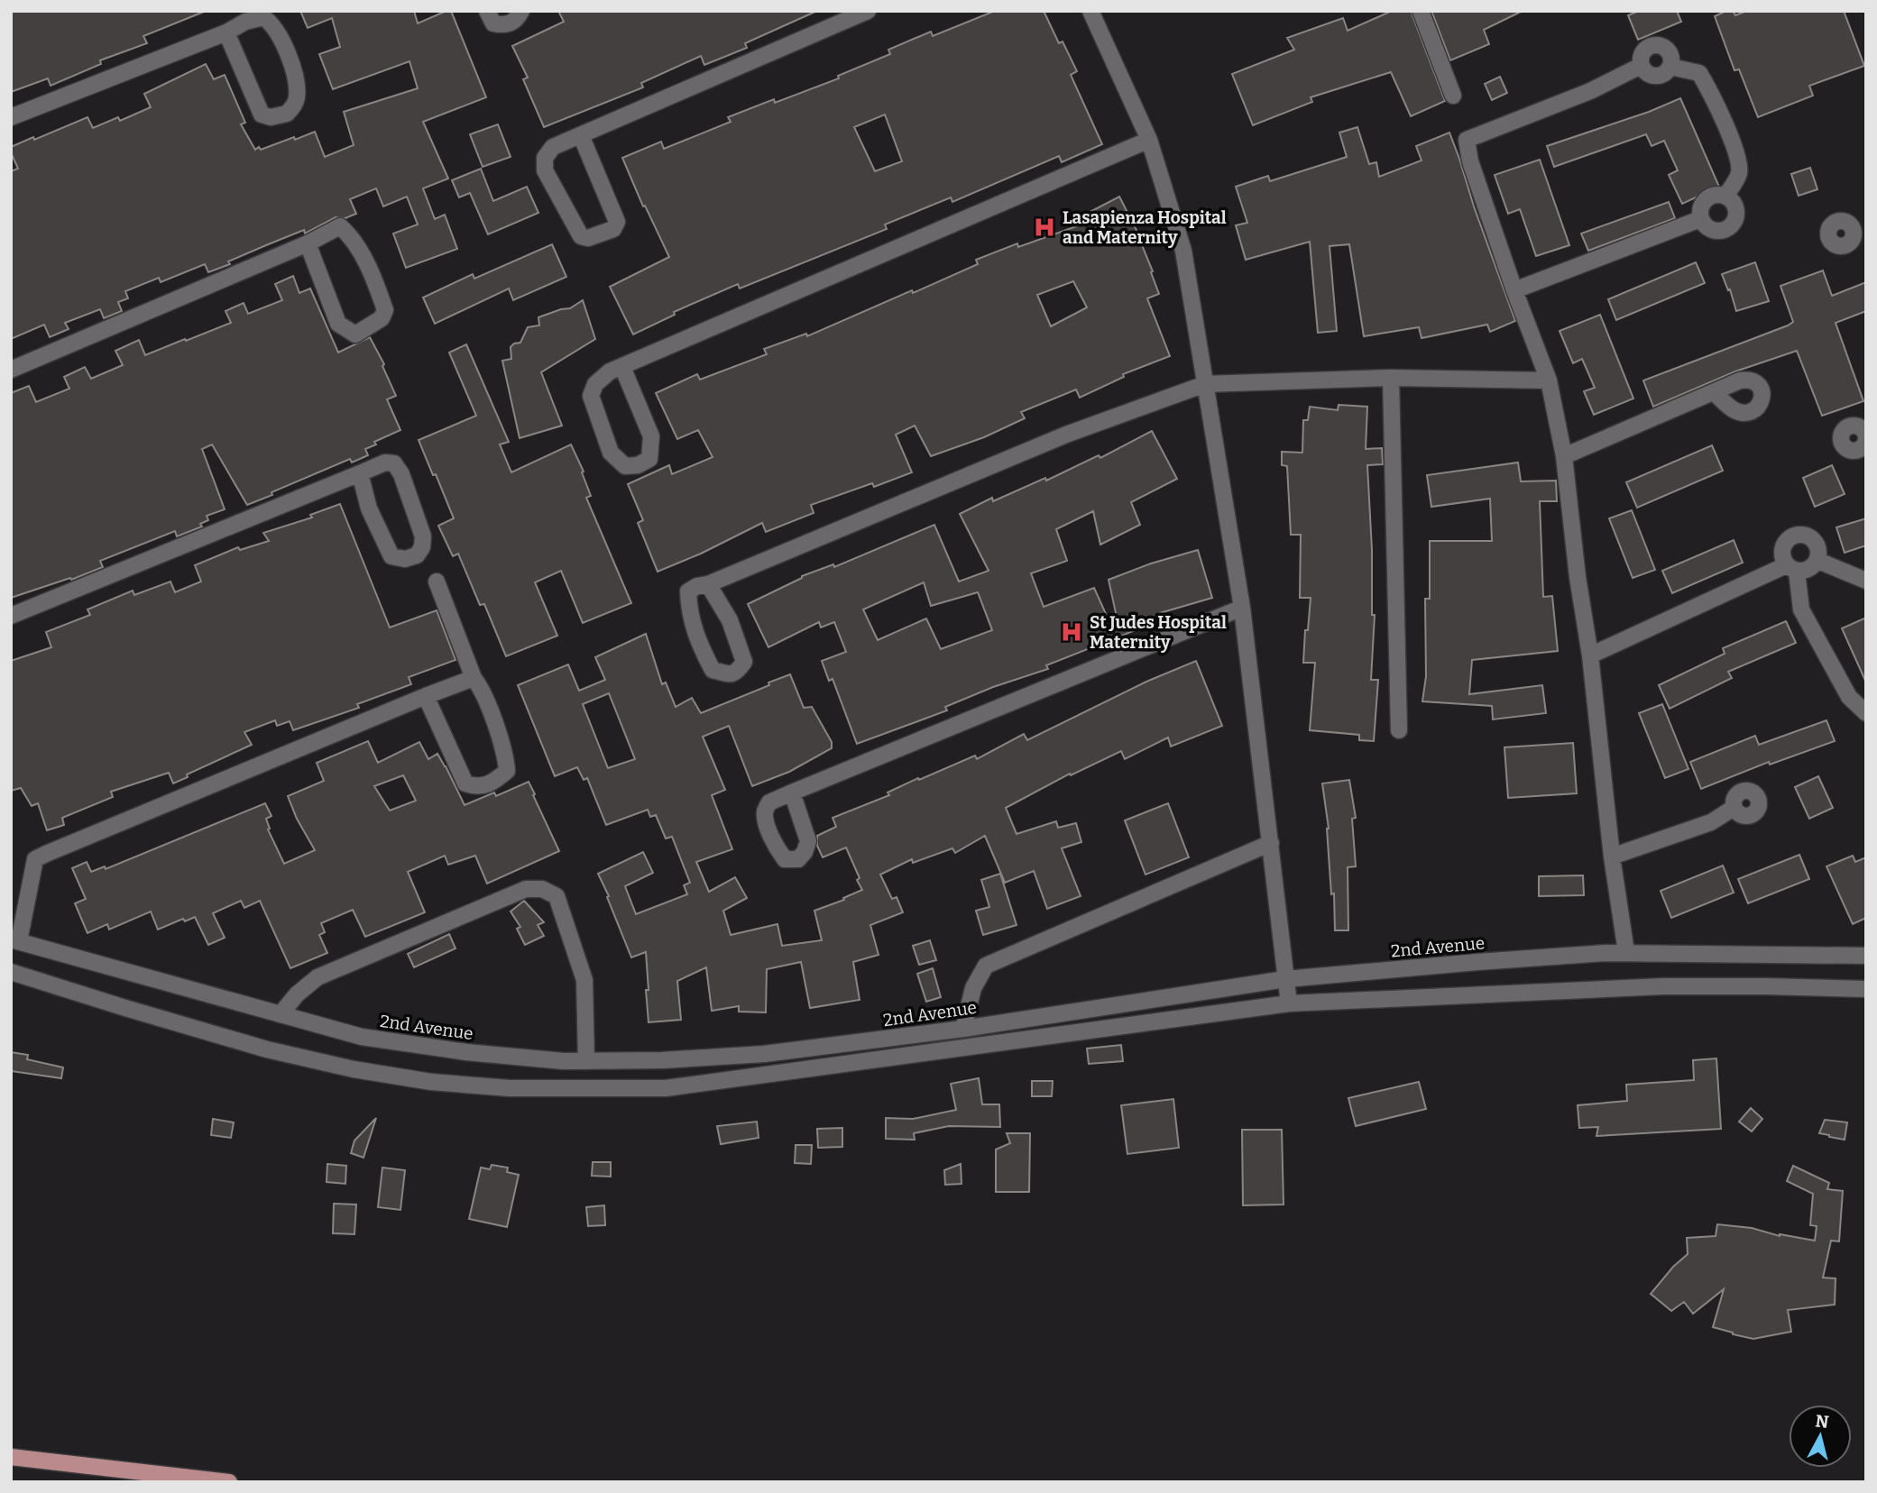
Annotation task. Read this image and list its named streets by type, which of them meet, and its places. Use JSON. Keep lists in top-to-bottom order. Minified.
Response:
{"streets":{"street":["2nd Avenue"]},"places":{"hospital":["Lasapienza Hospital and Maternity","St Judes Hospital Maternity"]},"north":"top"}
